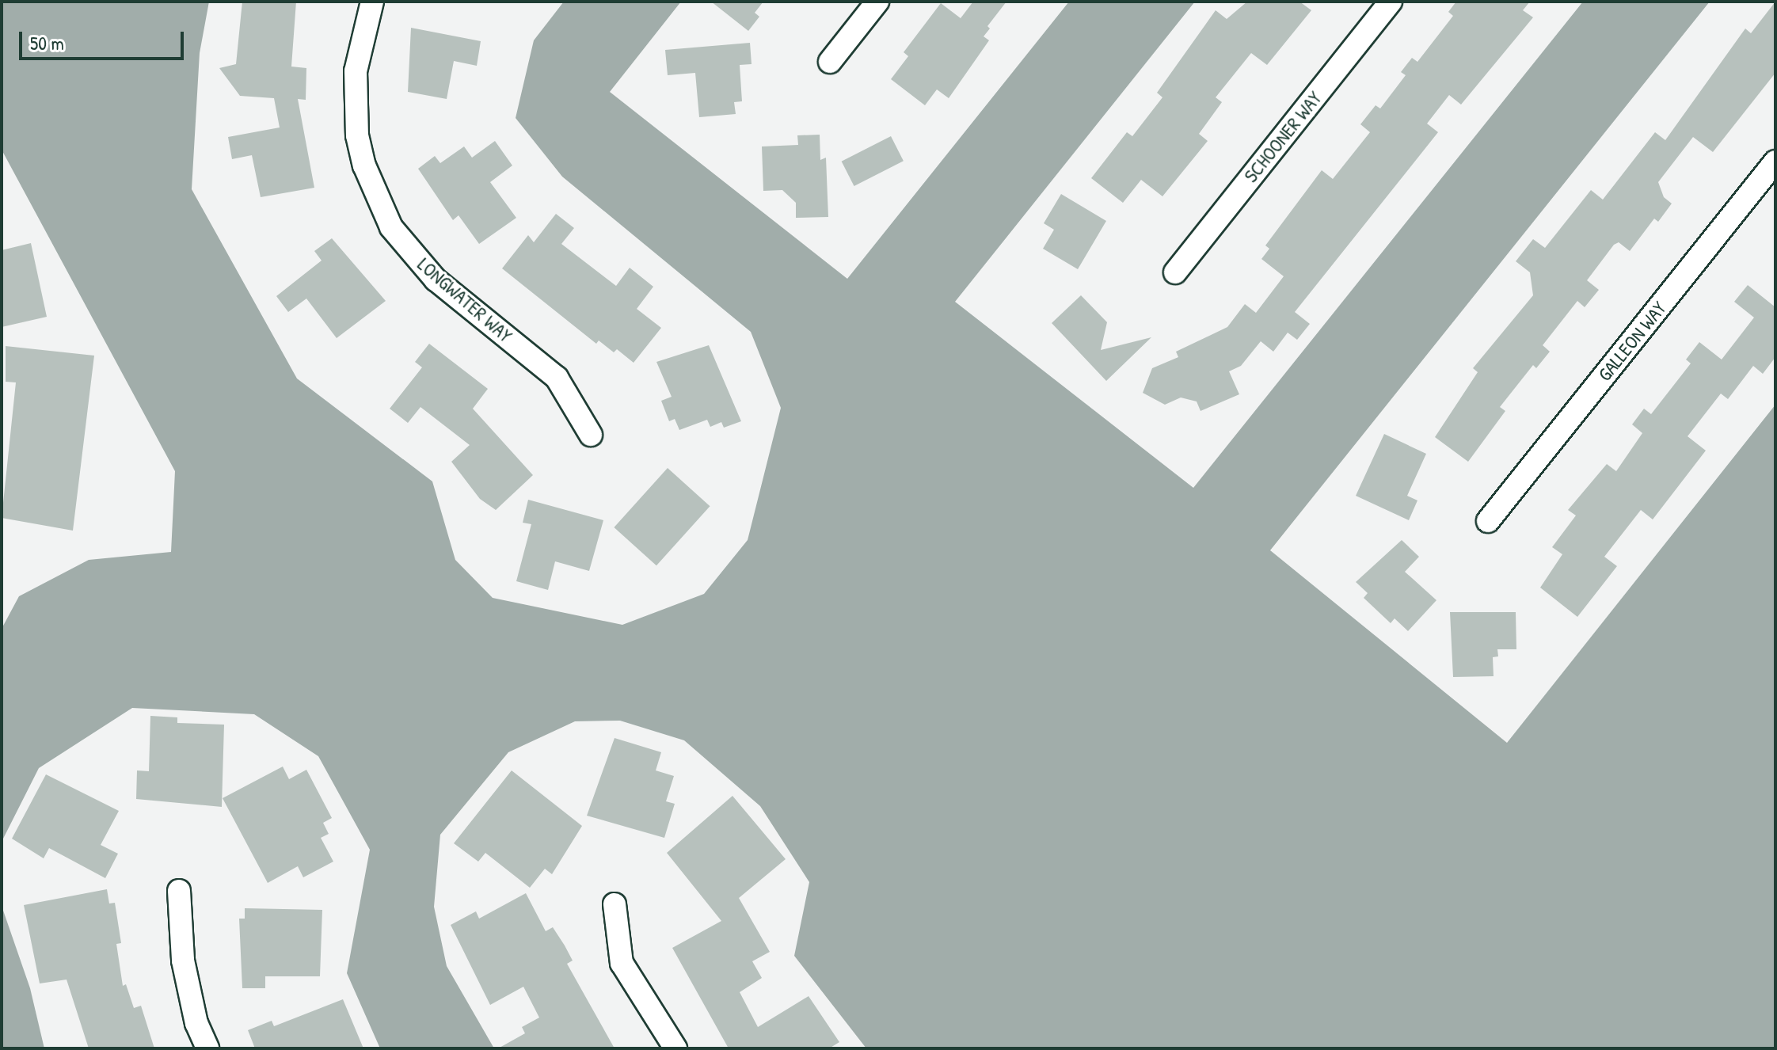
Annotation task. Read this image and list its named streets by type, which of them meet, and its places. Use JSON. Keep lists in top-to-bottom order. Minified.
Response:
{"streets":{"street":["SCHOONER WAY","LONGWATER WAY","GALLEON WAY"]},"scale_bar":"50 m"}
